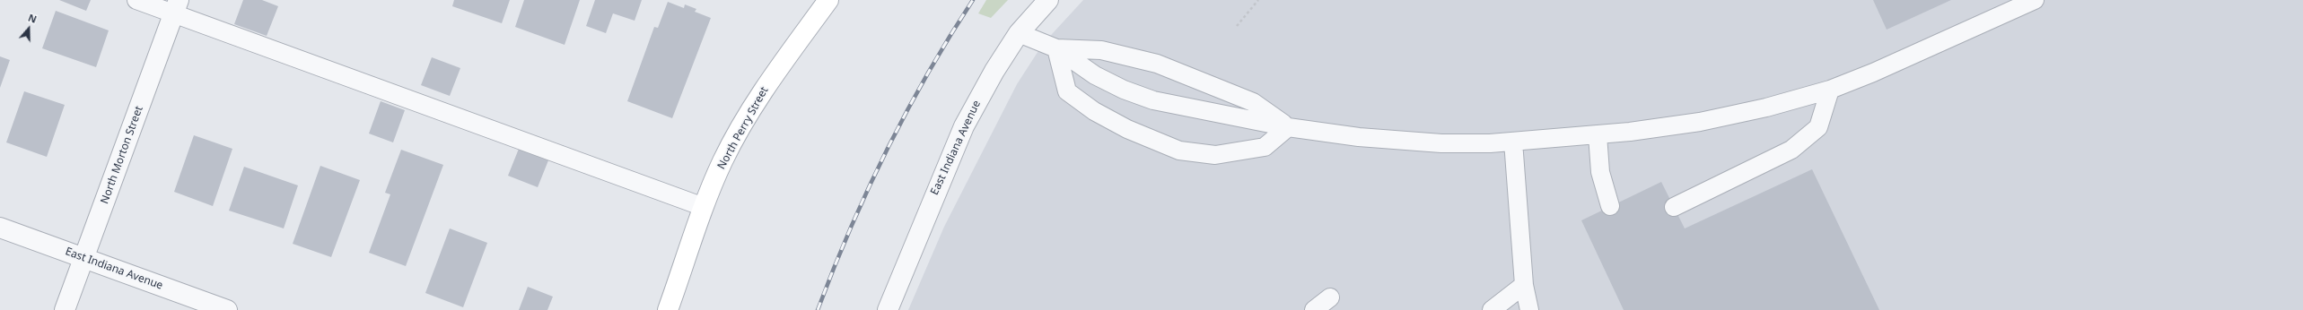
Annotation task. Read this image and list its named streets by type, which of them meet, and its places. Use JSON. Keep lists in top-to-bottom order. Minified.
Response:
{"streets":{"main road":["North Perry Street"],"street":["East Indiana Avenue","North Morton Street"]},"crossings":[["East Indiana Avenue","North Morton Street"]],"north":"top"}
